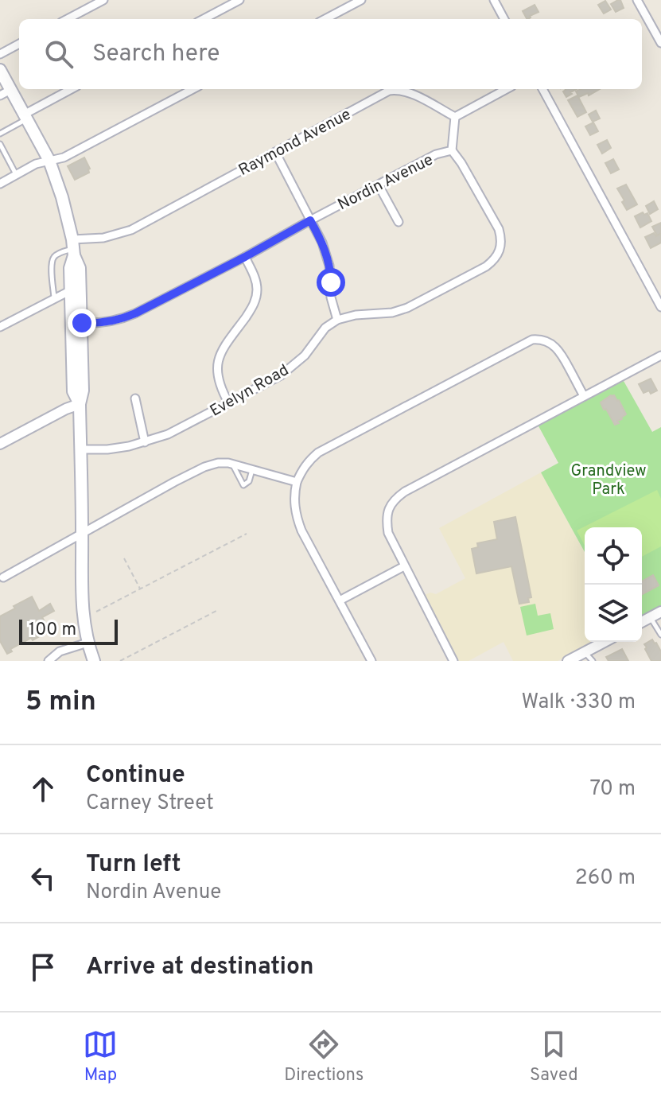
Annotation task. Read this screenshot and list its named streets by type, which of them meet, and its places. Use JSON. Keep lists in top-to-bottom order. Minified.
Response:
{"streets":{"street":["Raymond Avenue","Nordin Avenue","Evelyn Road"]},"crossings":[["Raymond Avenue","Nordin Avenue"]],"parks":["Grandview Park"],"scale_bar":"100 m","page":{"search":"Search here","scale":"100 m","heading":["5 min","Walk · 330 m"],"list":[["Continue","Carney Street","70 m"],["Turn left","Nordin Avenue","260 m"],"Arrive at destination"],"nav":["Map","Directions","Saved"]}}
